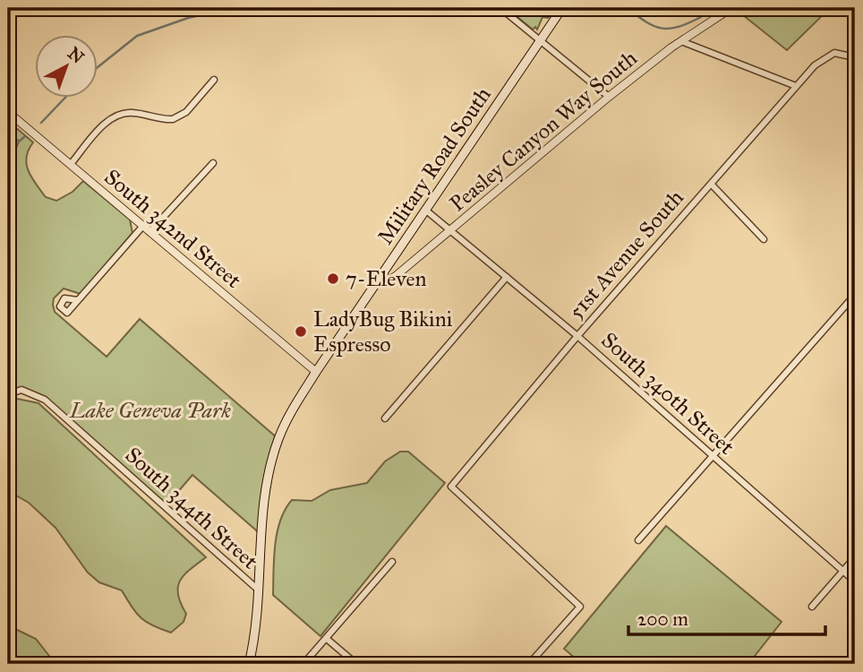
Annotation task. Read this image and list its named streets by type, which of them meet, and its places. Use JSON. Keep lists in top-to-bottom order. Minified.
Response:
{"streets":{"main road":["Military Road South"],"street":["Peasley Canyon Way South","South 342nd Street","51st Avenue South","South 340th Street","South 344th Street"]},"crossings":[["Peasley Canyon Way South","Military Road South"],["Peasley Canyon Way South","South 340th Street"],["Military Road South","South 342nd Street"],["Military Road South","South 340th Street"],["Military Road South","South 344th Street"],["51st Avenue South","South 340th Street"]],"parks":["Lake Geneva Park"],"places":["7-Eleven","LadyBug Bikini Espresso"],"scale_bar":"200 m","north":"top right"}
